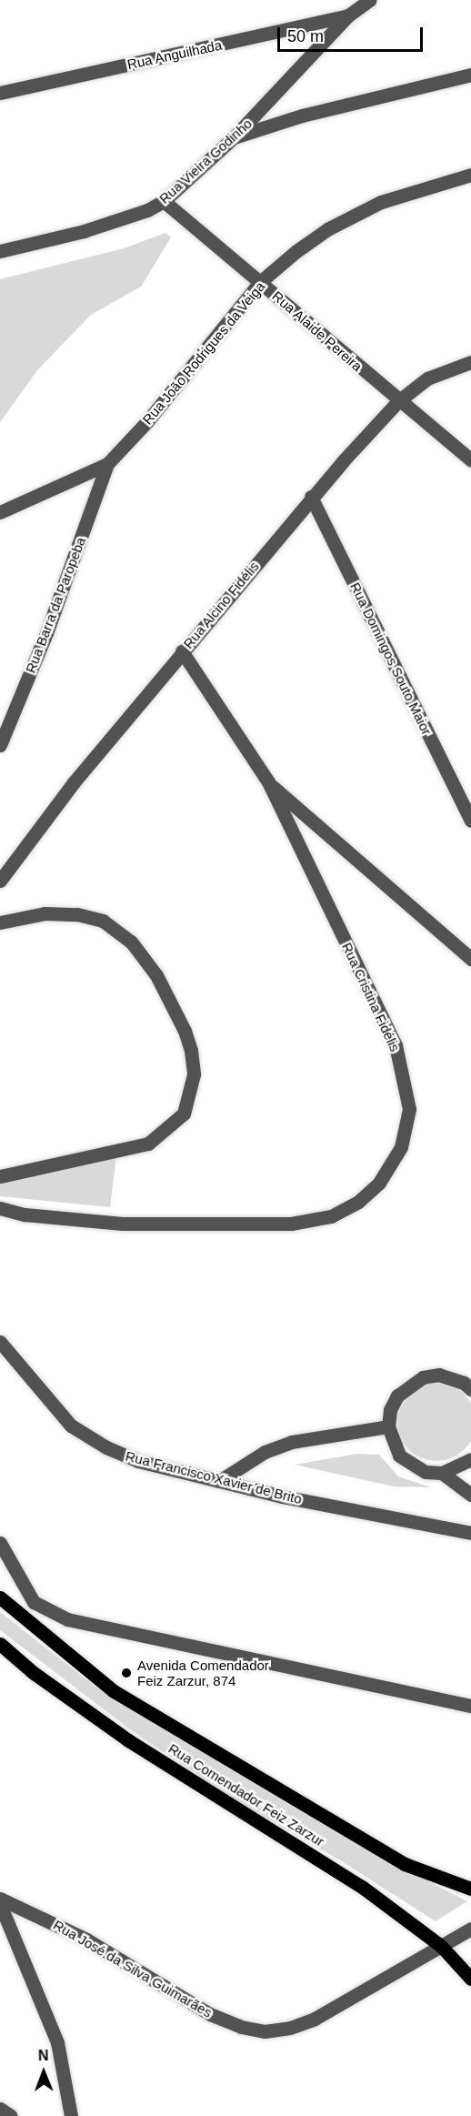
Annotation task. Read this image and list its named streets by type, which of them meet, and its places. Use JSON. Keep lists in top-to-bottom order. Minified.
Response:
{"streets":{"main road":["Rua Comendador Feiz Zarzur"],"street":["Rua Anguilhada","Rua Vieira Godinho","Rua Alaide Pereira","Rua João Rodrigues da Veiga","Rua Barra da Paropeba","Rua Alcino Fidélis","Rua Domingos Souto Maior","Rua Cristina Fidélis","Rua Francisco Xavier de Brito","Rua José da Silva Guimarães"]},"crossings":[["Rua Anguilhada","Rua Vieira Godinho"],["Rua Vieira Godinho","Rua Alaide Pereira"],["Rua Alaide Pereira","Rua João Rodrigues da Veiga"],["Rua Alaide Pereira","Rua Alcino Fidélis"],["Rua João Rodrigues da Veiga","Rua Barra da Paropeba"],["Rua Alcino Fidélis","Rua Domingos Souto Maior"],["Rua Alcino Fidélis","Rua Cristina Fidélis"],["Rua Comendador Feiz Zarzur","Rua José da Silva Guimarães"]],"places":["Avenida Comendador Feiz Zarzur, 874"],"scale_bar":"50 m","north":"top"}
